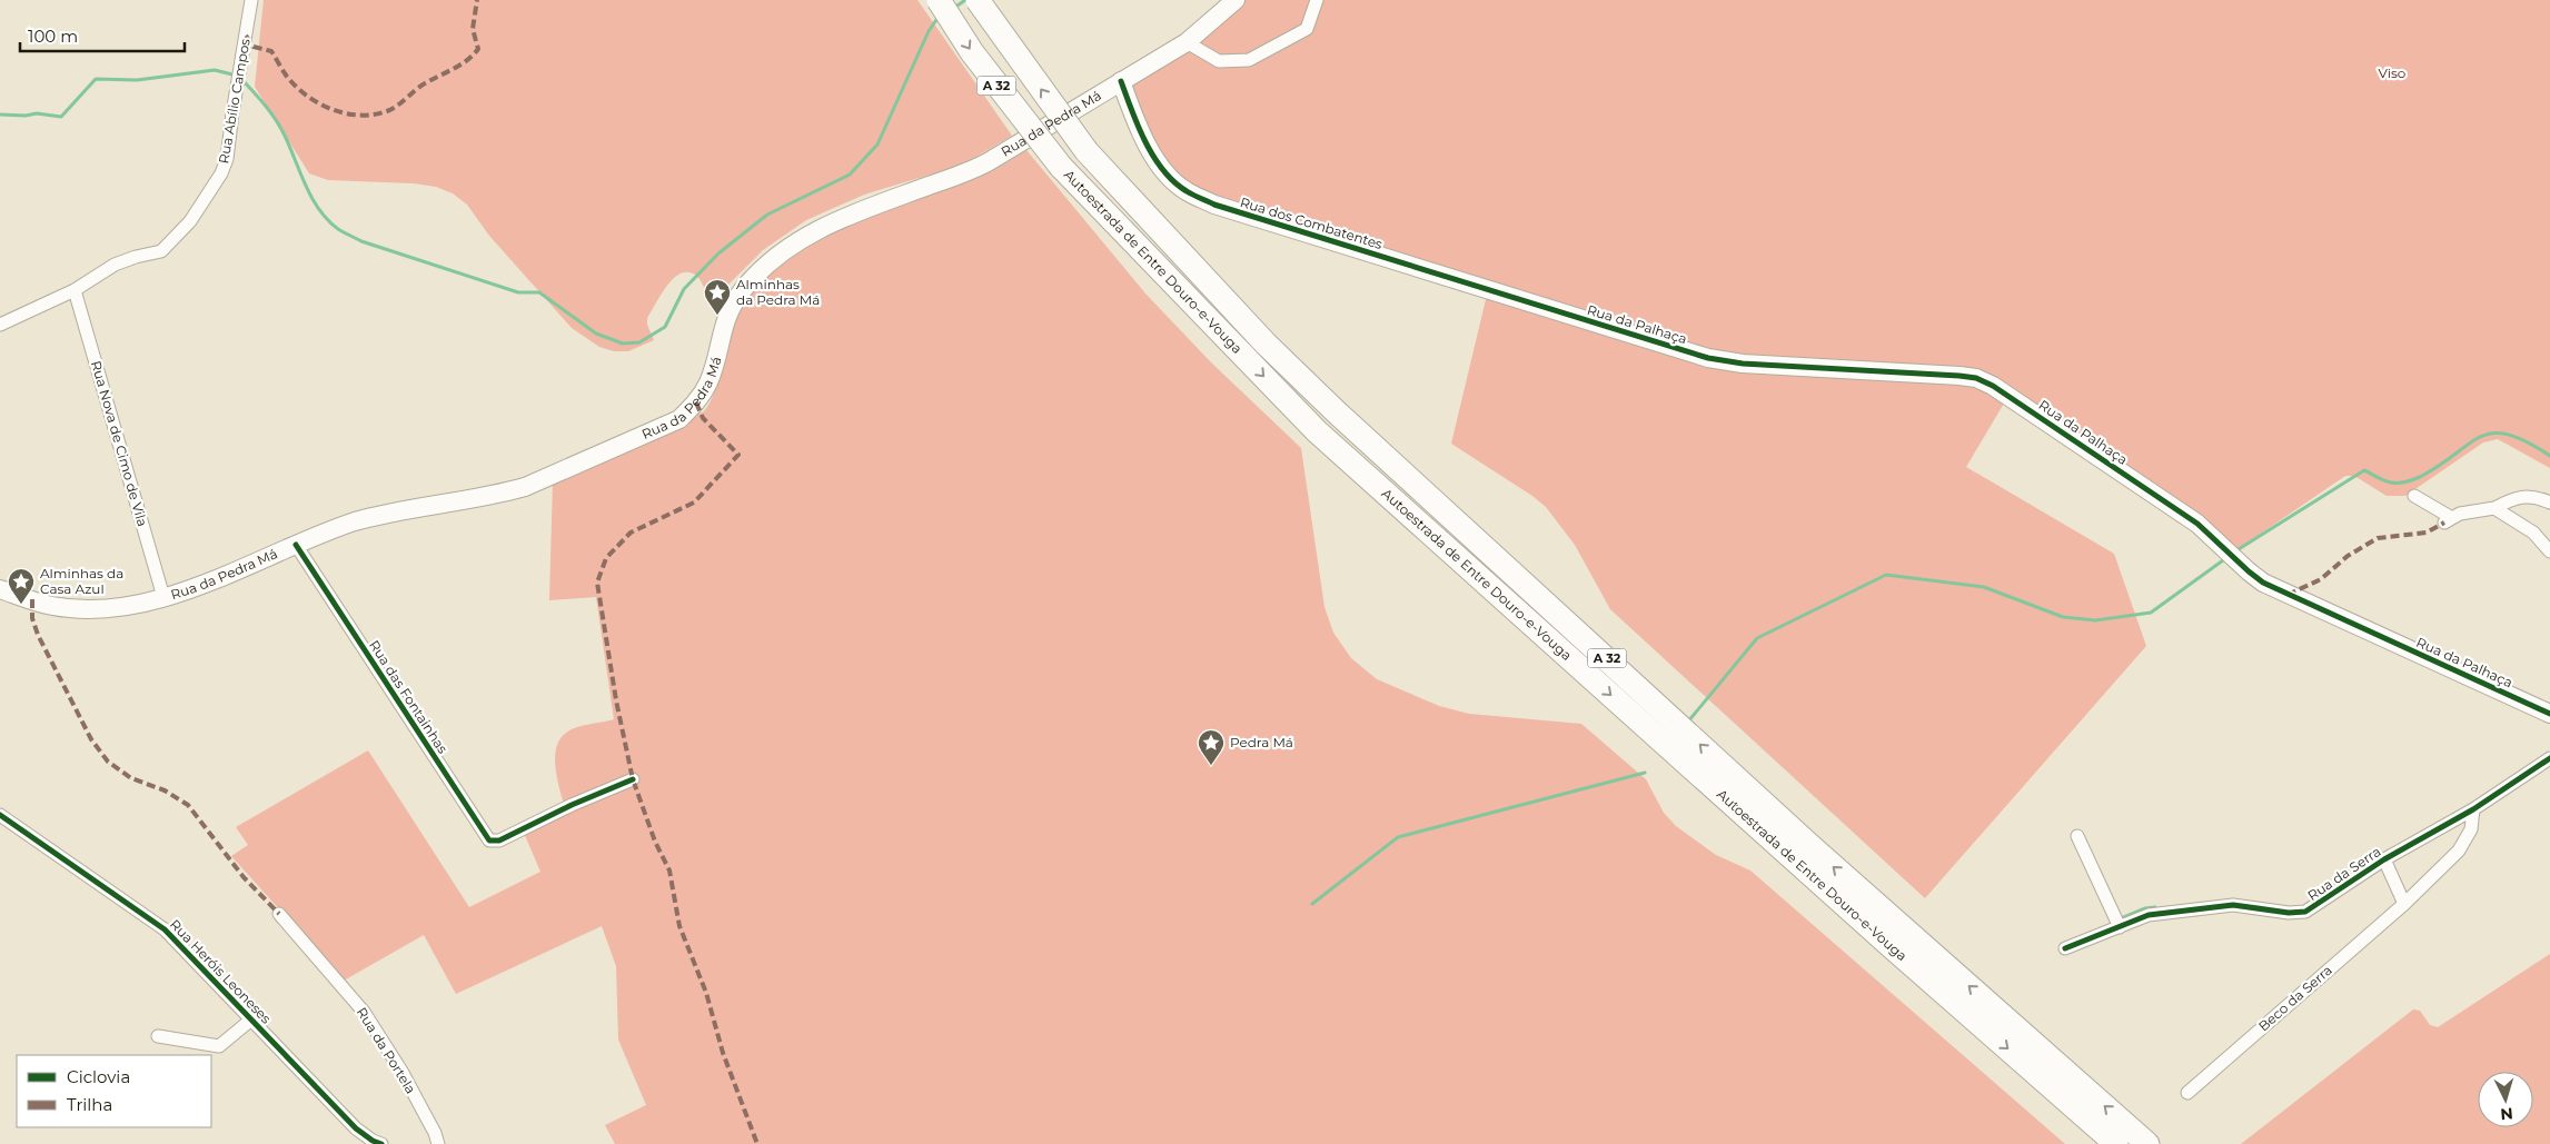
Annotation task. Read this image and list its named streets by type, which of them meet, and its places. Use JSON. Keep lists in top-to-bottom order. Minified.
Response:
{"streets":{"highway":["A 32","Autoestrada de Entre Douro-e-Vouga"],"street":["Rua Abílio Campos","Rua da Pedra Má","Rua dos Combatentes","Rua da Palhaça","Rua Nova de Cimo de Vila","Rua das Fontainhas","Rua da Serra","Rua Heróis Leoneses","Beco da Serra","Rua da Portela"]},"crossings":[["Rua Abílio Campos","Rua Nova de Cimo de Vila"],["Rua da Pedra Má","Rua dos Combatentes"],["Rua da Pedra Má","Rua Nova de Cimo de Vila"],["Rua da Pedra Má","Rua das Fontainhas"],["Rua dos Combatentes","Rua da Palhaça"],["Rua da Serra","Beco da Serra"]],"parks":["Viso"],"places":{"place":["Alminhas da Pedra Má","Alminhas da Casa Azul","Pedra Má"]},"legend":["Ciclovia","Trilha"],"scale_bar":"100 m","north":"bottom"}
